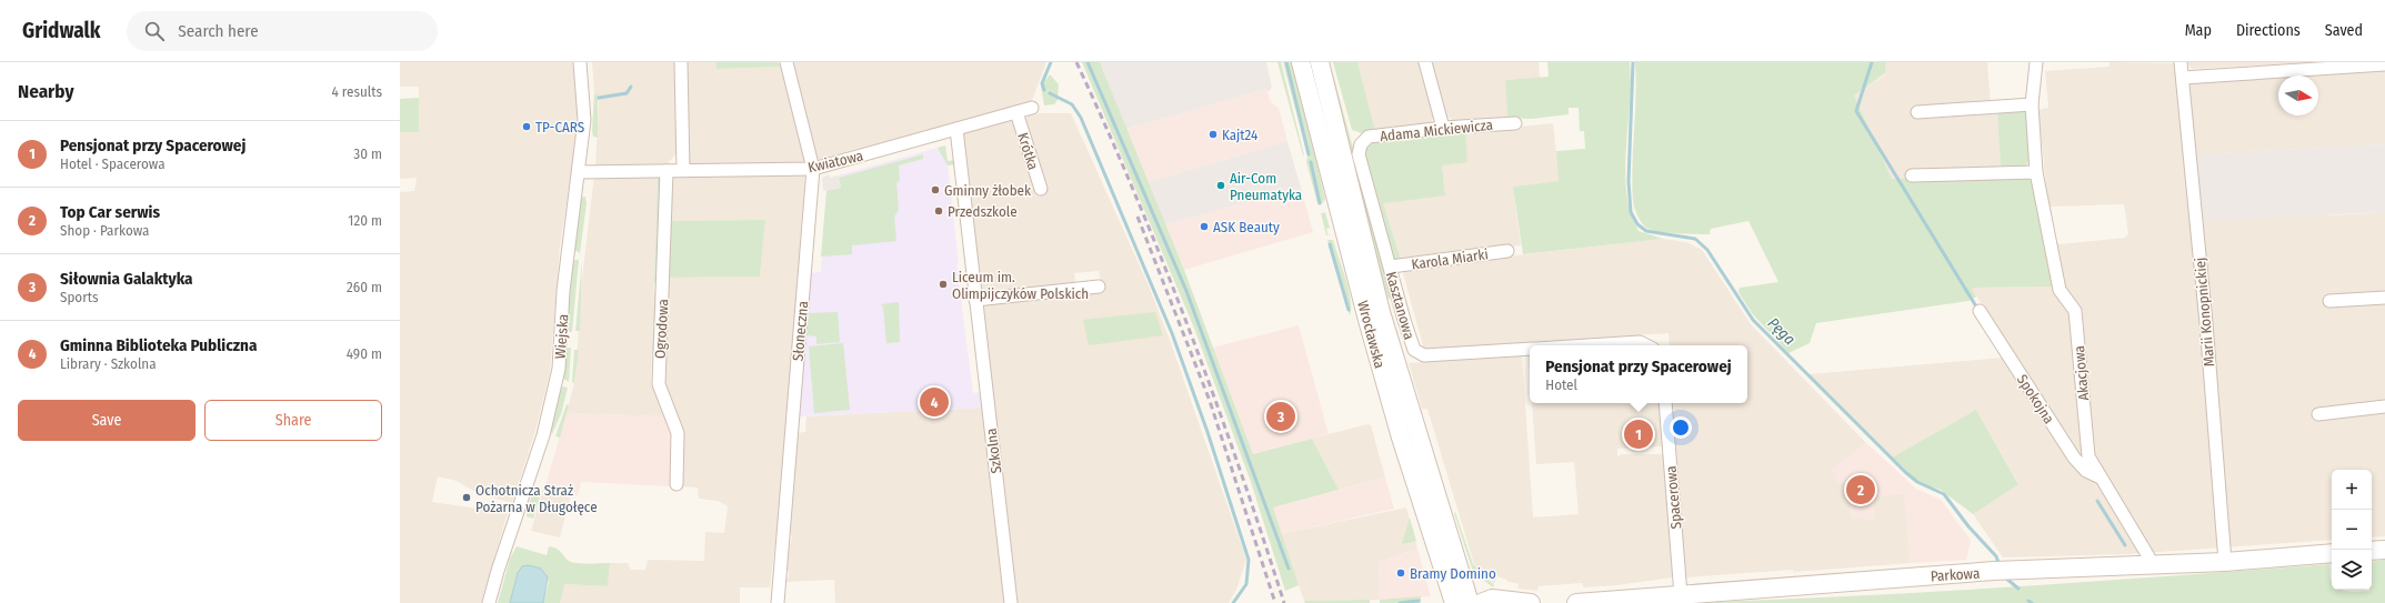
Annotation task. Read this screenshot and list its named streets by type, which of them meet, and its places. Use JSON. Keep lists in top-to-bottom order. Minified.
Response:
{"streets":{"main road":["Wrocławska","Parkowa"],"street":["Adama Mickiewicza","Krótka","Kwiatowa","Karola Miarki","Kasztanowa","Marii Konopnickiej","Ogrodowa","Słoneczna","Wiejska","Akacjowa","Spokojna","Szkolna","Spacerowa"]},"crossings":[["Adama Mickiewicza","Kasztanowa"],["Krótka","Kwiatowa"],["Kwiatowa","Ogrodowa"],["Kwiatowa","Słoneczna"],["Kwiatowa","Wiejska"],["Kwiatowa","Szkolna"],["Karola Miarki","Kasztanowa"],["Marii Konopnickiej","Parkowa"],["Akacjowa","Spokojna"],["Akacjowa","Parkowa"],["Spacerowa","Parkowa"]],"water":["Pęga"],"places":["TP-CARS","Kajt24","Air-Com Pneumatyka","Gminny żłobek","Przedszkole","ASK Beauty","Liceum im. Olimpijczyków Polskich","Ochotnicza Straż Pożarna w Długołęce","Bramy Domino"],"north":"right","page":{"header":"Gridwalk","search":"Search here","nav":["Map","Directions","Saved"],"heading":["Nearby","4 results"],"list":[{"mark":"1","name":"Pensjonat przy Spacerowej","note":"Hotel · Spacerowa","value":"30 m"},{"mark":"2","name":"Top Car serwis","note":"Shop · Parkowa","value":"120 m"},{"mark":"3","name":"Siłownia Galaktyka","note":"Sports","value":"260 m"},{"mark":"4","name":"Gminna Biblioteka Publiczna","note":"Library · Szkolna","value":"490 m"}],"popup":["Pensjonat przy Spacerowej","Hotel"],"pins":["4","3","1","2"],"buttons":["Save","Share"],"map_buttons":["+","−"]}}
